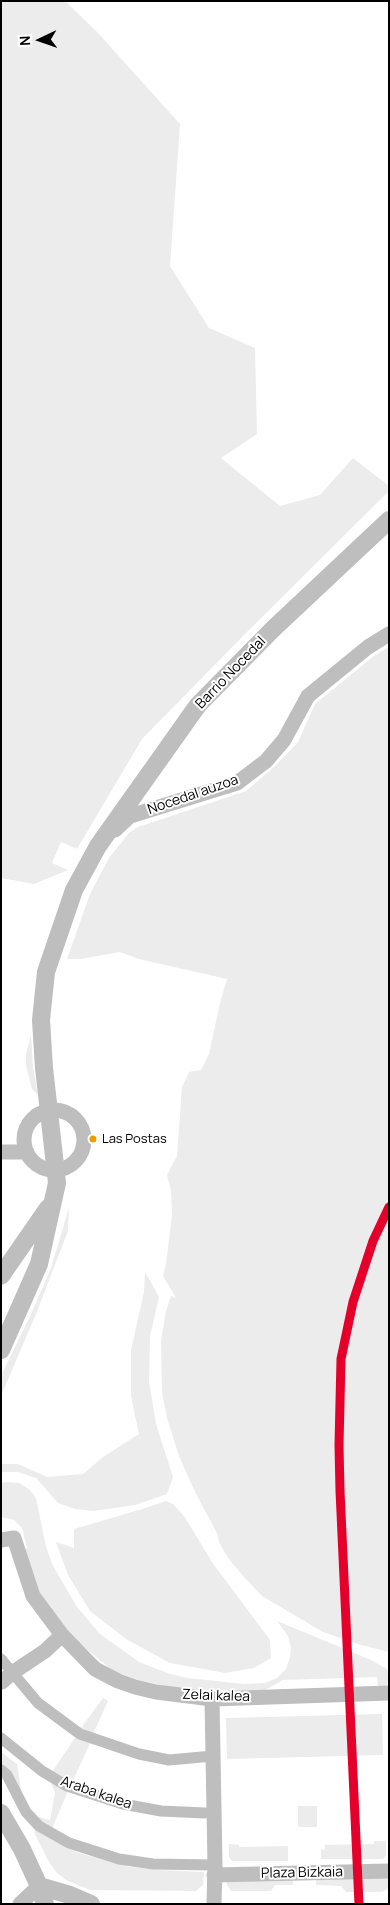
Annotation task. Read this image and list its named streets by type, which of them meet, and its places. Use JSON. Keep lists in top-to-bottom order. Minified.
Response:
{"streets":{"street":["Barrio Nocedal","Nocedal auzoa","Zelai kalea","Araba kalea","Plaza Bizkaia"]},"crossings":[["Barrio Nocedal","Nocedal auzoa"]],"places":["Las Postas"],"north":"left"}
